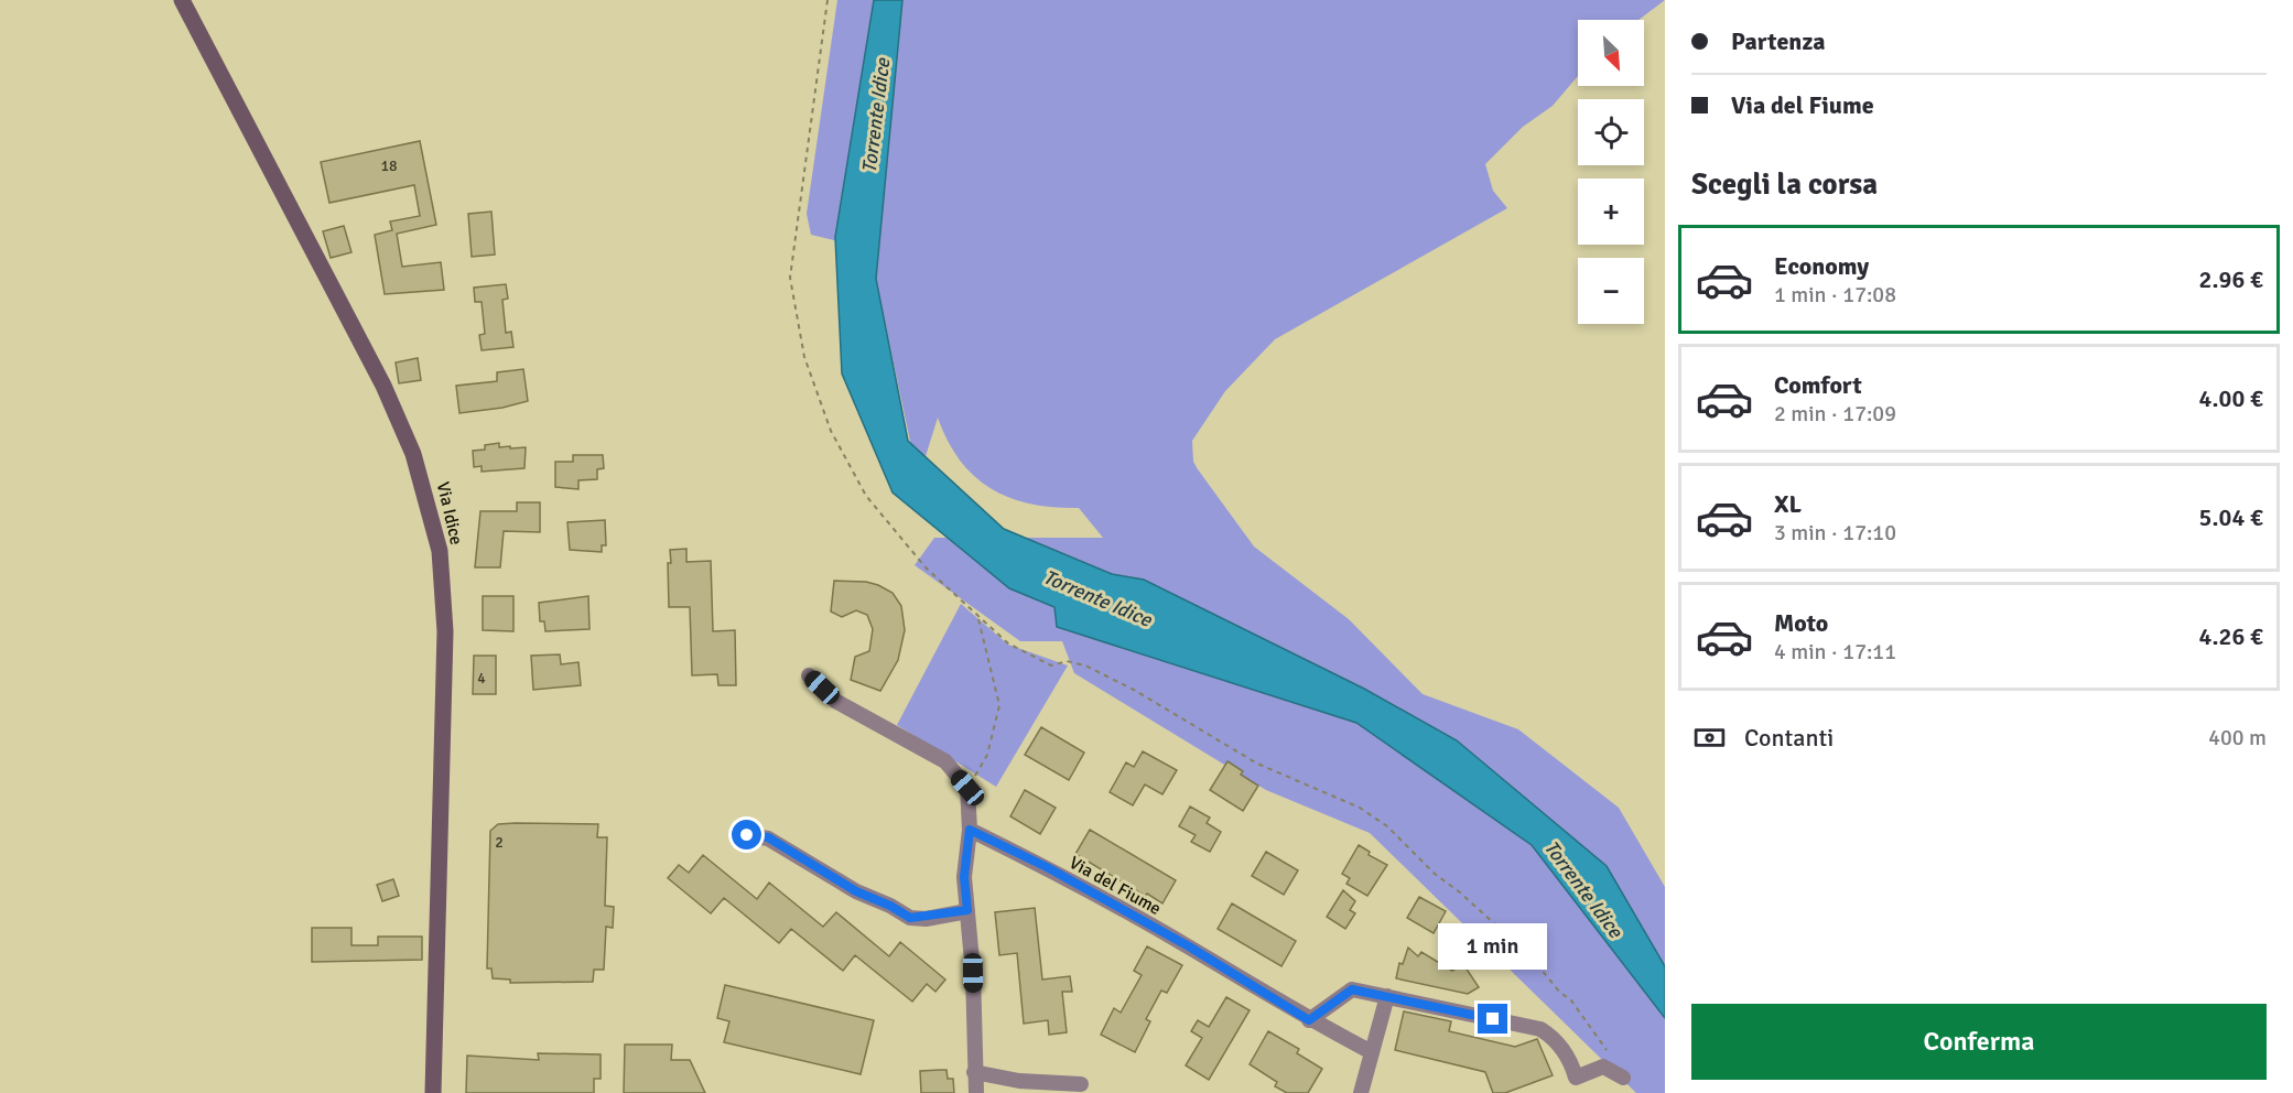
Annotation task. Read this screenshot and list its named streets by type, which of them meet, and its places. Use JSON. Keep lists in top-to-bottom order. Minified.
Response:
{"streets":{"main road":["Via Idice"],"street":["Via del Fiume"]},"water":["Torrente Idice"],"house_numbers":["18","4","2"],"north":"bottom right","page":{"banner":["Partenza","Via del Fiume"],"map_buttons":["+","−"],"heading":"Scegli la corsa","list":[{"name":"Economy","note":"1 min · 17:08","value":"2.96 €"},{"name":"Comfort","note":"2 min · 17:09","value":"4.00 €"},{"name":"XL","note":"3 min · 17:10","value":"5.04 €"},{"name":"Moto","note":"4 min · 17:11","value":"4.26 €"}],"pay":["Contanti","400 m"],"bubble":"1 min","buttons":"Conferma"}}
